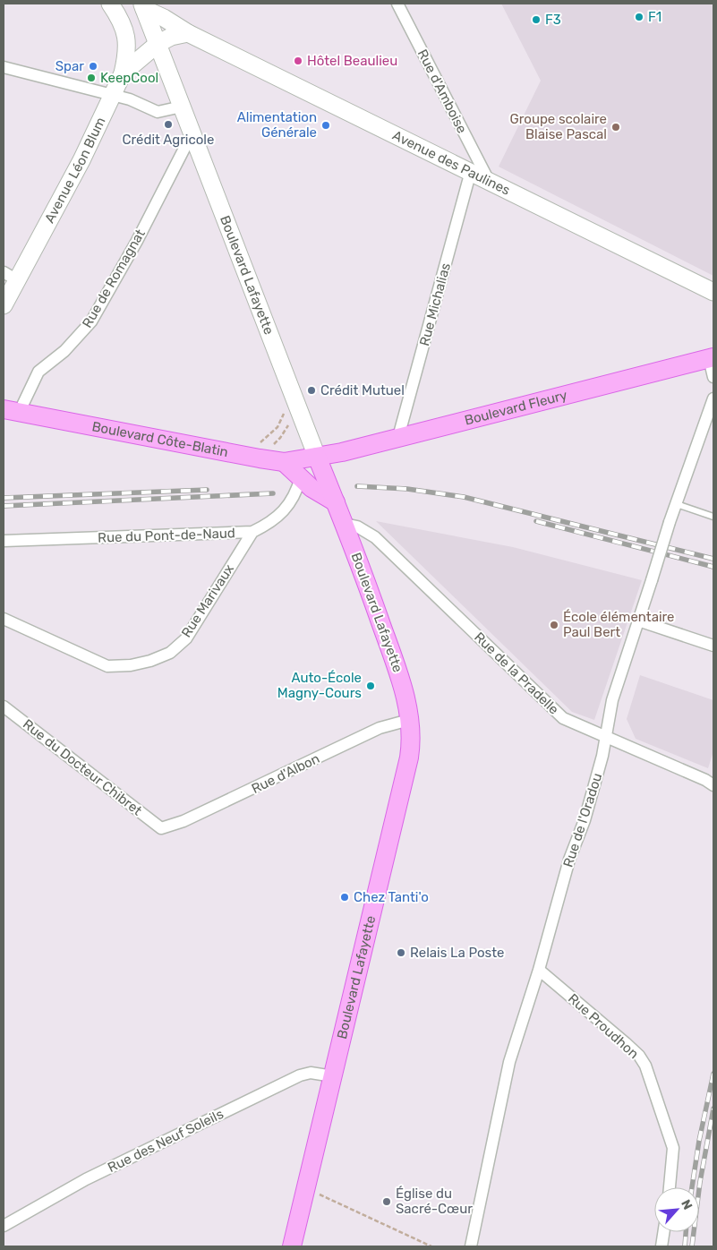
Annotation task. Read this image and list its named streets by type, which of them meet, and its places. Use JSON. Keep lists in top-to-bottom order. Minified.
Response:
{"streets":{"main road":["Avenue des Paulines","Avenue Léon Blum","Boulevard Lafayette","Boulevard Fleury","Boulevard Côte-Blatin"],"street":["Rue d'Amboise","Rue de Romagnat","Rue Michalias","Rue du Pont-de-Naud","Rue Marivaux","Rue de la Pradelle","Rue du Docteur Chibret","Rue d'Albon","Rue de l'Oradou","Rue Proudhon","Rue des Neuf Soleils"]},"crossings":[["Rue d'Amboise","Avenue des Paulines"],["Avenue des Paulines","Boulevard Lafayette"],["Avenue des Paulines","Rue Michalias"],["Avenue Léon Blum","Boulevard Lafayette"],["Boulevard Lafayette","Rue de Romagnat"],["Boulevard Lafayette","Boulevard Fleury"],["Boulevard Lafayette","Boulevard Côte-Blatin"],["Boulevard Lafayette","Rue de la Pradelle"],["Boulevard Lafayette","Rue d'Albon"],["Boulevard Lafayette","Rue des Neuf Soleils"],["Rue de Romagnat","Boulevard Côte-Blatin"],["Rue Michalias","Boulevard Fleury"],["Boulevard Fleury","Boulevard Côte-Blatin"],["Rue du Pont-de-Naud","Rue Marivaux"],["Rue de la Pradelle","Rue de l'Oradou"],["Rue du Docteur Chibret","Rue d'Albon"],["Rue de l'Oradou","Rue Proudhon"]],"places":["F1","F3","Hôtel Beaulieu","Spar","KeepCool","Crédit Agricole","Alimentation Générale","Groupe scolaire Blaise Pascal","Crédit Mutuel","École élémentaire Paul Bert","Auto-École Magny-Cours","Chez Tanti'o","Relais La Poste","Église du Sacré-Cœur"],"north":"top right"}
